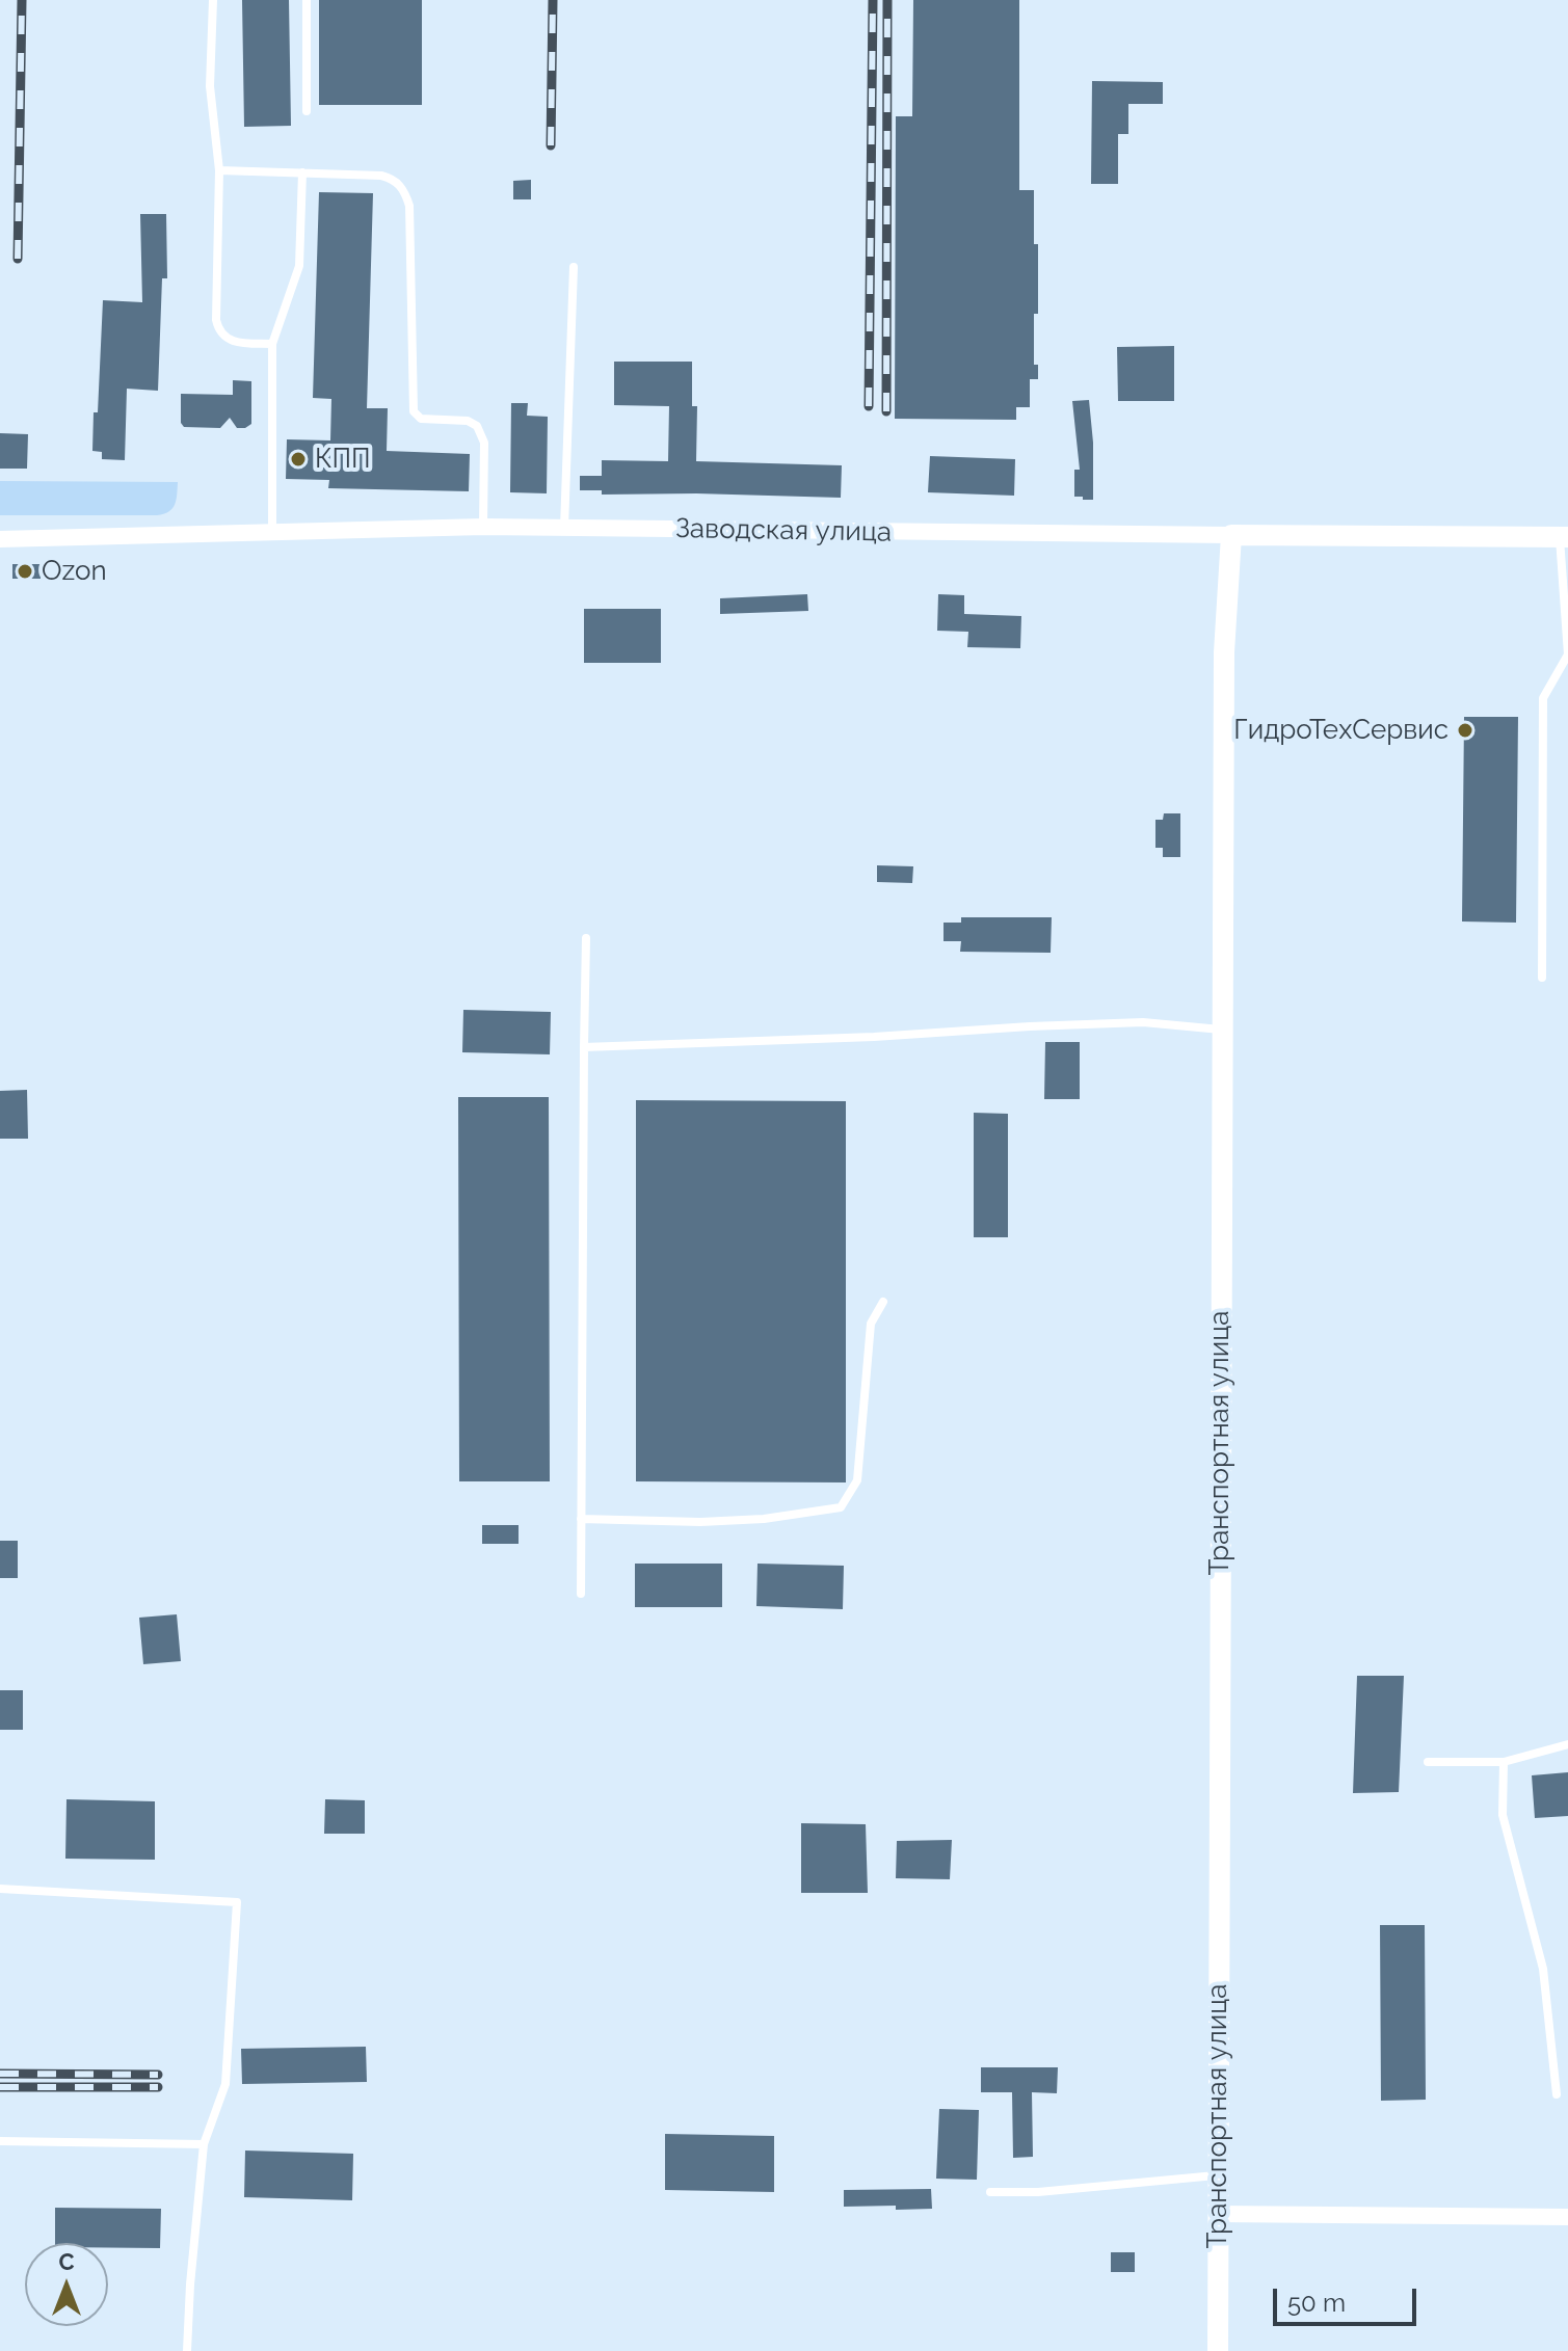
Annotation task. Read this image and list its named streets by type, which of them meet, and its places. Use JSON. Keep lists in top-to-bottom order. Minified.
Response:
{"streets":{"street":["Заводская улица","Транспортная улица"]},"crossings":[["Заводская улица","Транспортная улица"]],"places":["КПП","Ozon","ГидроТехСервис"],"scale_bar":"50 m","north":"top"}
